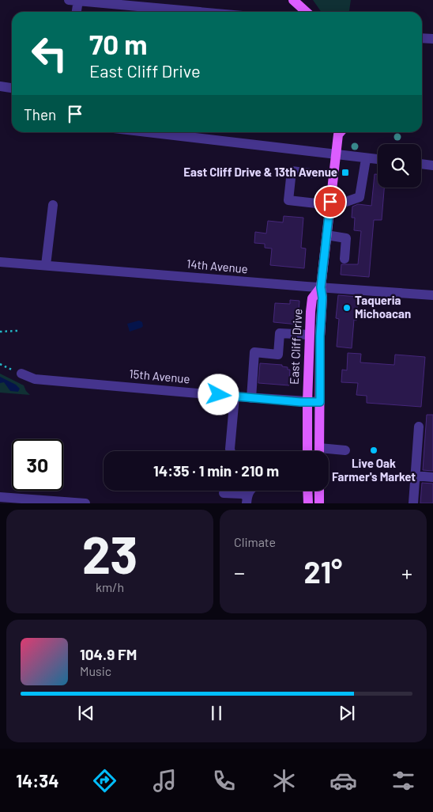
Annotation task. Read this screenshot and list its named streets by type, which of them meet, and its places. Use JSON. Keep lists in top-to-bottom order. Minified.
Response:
{"streets":{"main road":["East Cliff Drive"],"street":["14th Avenue","15th Avenue"]},"crossings":[["14th Avenue","East Cliff Drive"],["East Cliff Drive","15th Avenue"]],"places":{"transit":["East Cliff Drive & 13th Avenue"],"other":["Taqueria Michoacan","Live Oak Farmer's Market"]},"page":{"turn":["70 m","East Cliff Drive"],"then":"Then","limit":"30","trip":"14:35 · 1 min · 210 m","tile":[["23","km/h"],"Climate"],"heat":["−","21°","+"],"song":["104.9 FM","Music"],"tabs":"14:34"}}
